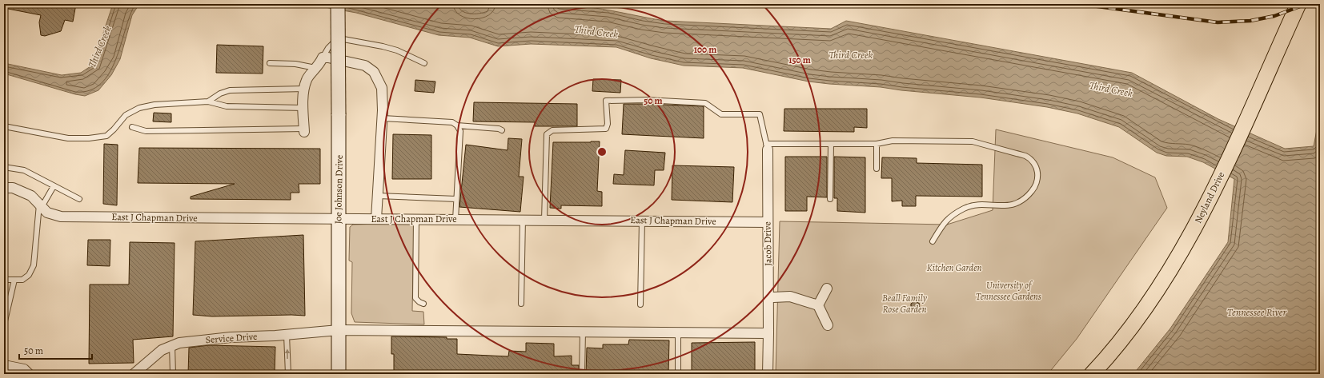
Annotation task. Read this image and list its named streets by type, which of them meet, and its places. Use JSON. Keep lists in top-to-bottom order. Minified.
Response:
{"streets":{"main road":["Neyland Drive"],"street":["Joe Johnson Drive","East J Chapman Drive","Jacob Drive","Service Drive"]},"crossings":[["Joe Johnson Drive","East J Chapman Drive"],["Joe Johnson Drive","Service Drive"],["East J Chapman Drive","Jacob Drive"],["Jacob Drive","Service Drive"]],"water":["Third Creek","Tennessee River"],"parks":["Kitchen Garden","University of Tennessee Gardens","Beall Family Rose Garden"],"scale_bar":"50 m","rings":["100 m","150 m","50 m"]}
